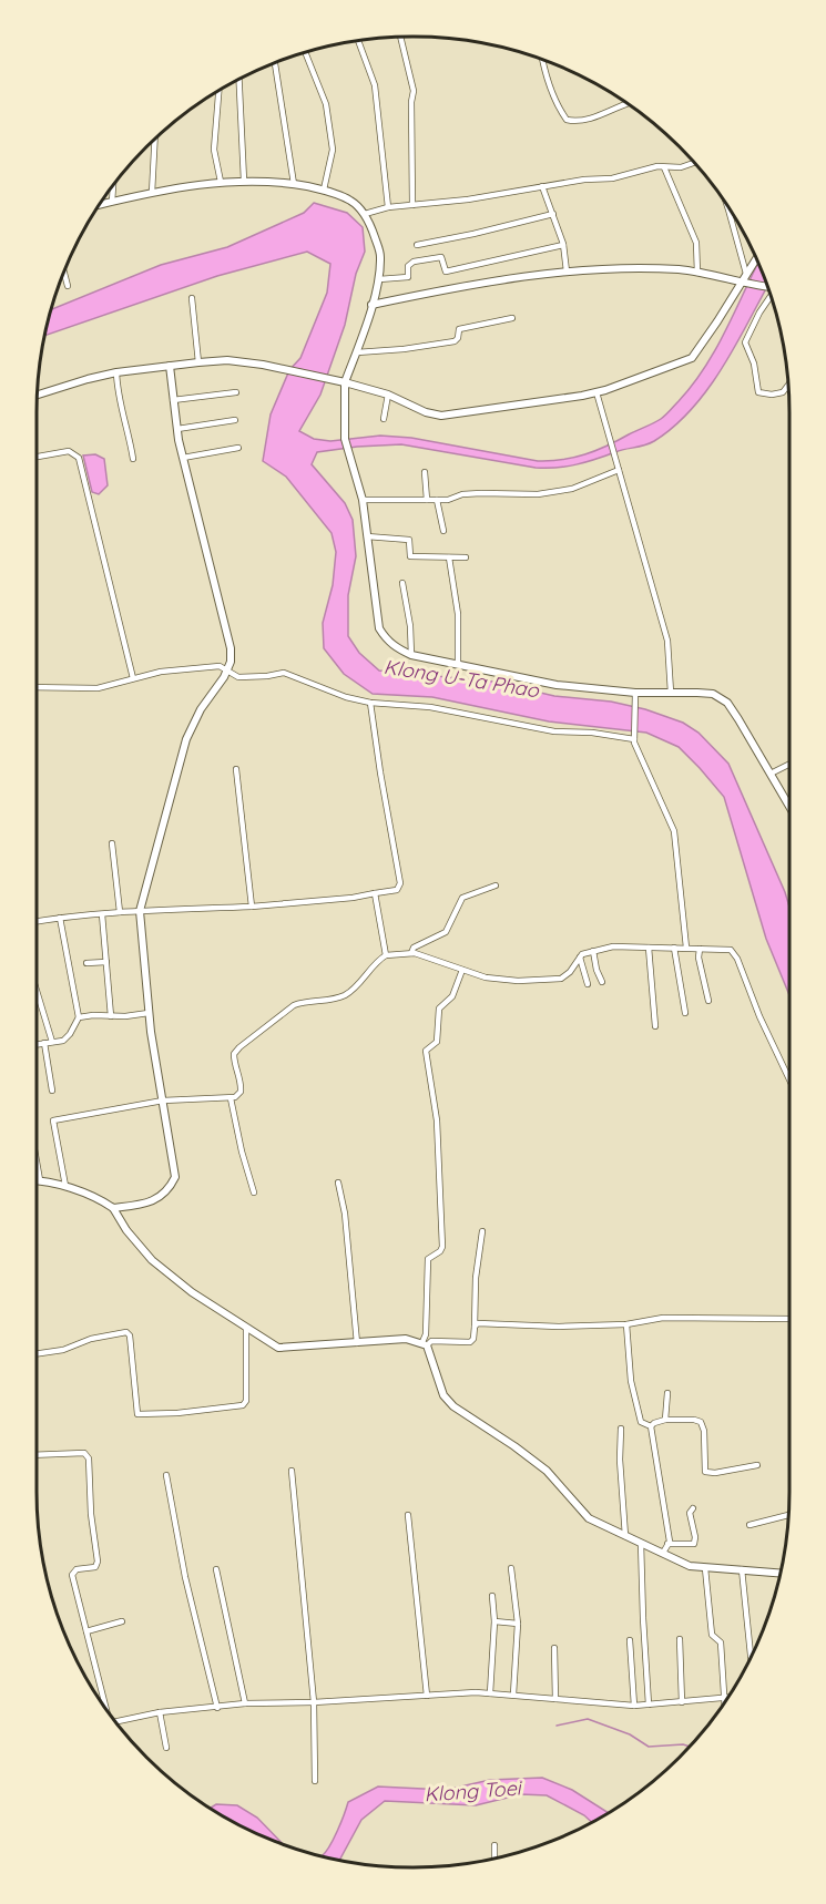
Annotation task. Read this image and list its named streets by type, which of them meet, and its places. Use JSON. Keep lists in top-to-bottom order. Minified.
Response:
{"water":["Klong U-Ta Phao","Klong Toei"]}
